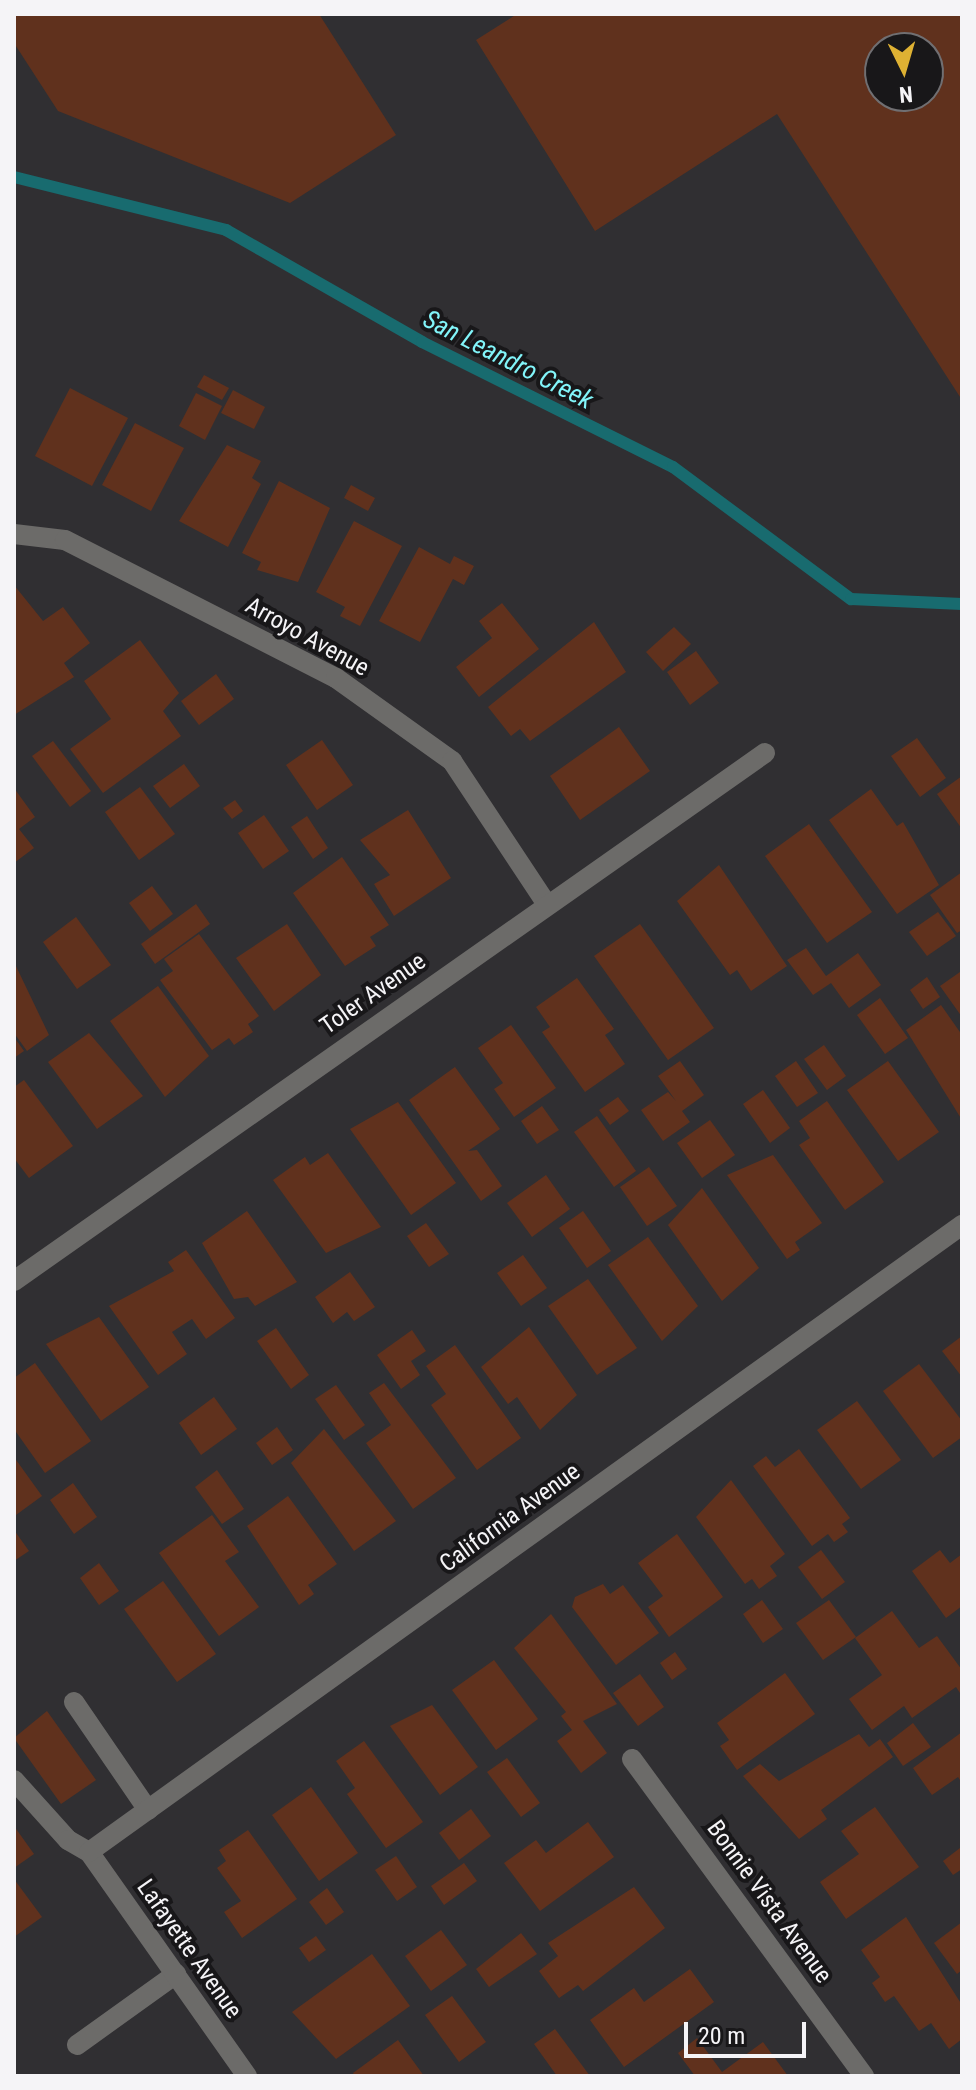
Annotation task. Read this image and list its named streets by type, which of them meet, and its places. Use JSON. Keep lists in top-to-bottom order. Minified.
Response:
{"streets":{"street":["Arroyo Avenue","Toler Avenue","California Avenue","Bonnie Vista Avenue","Lafayette Avenue"]},"crossings":[["Arroyo Avenue","Toler Avenue"],["California Avenue","Lafayette Avenue"]],"water":["San Leandro Creek"],"scale_bar":"20 m","north":"bottom"}
